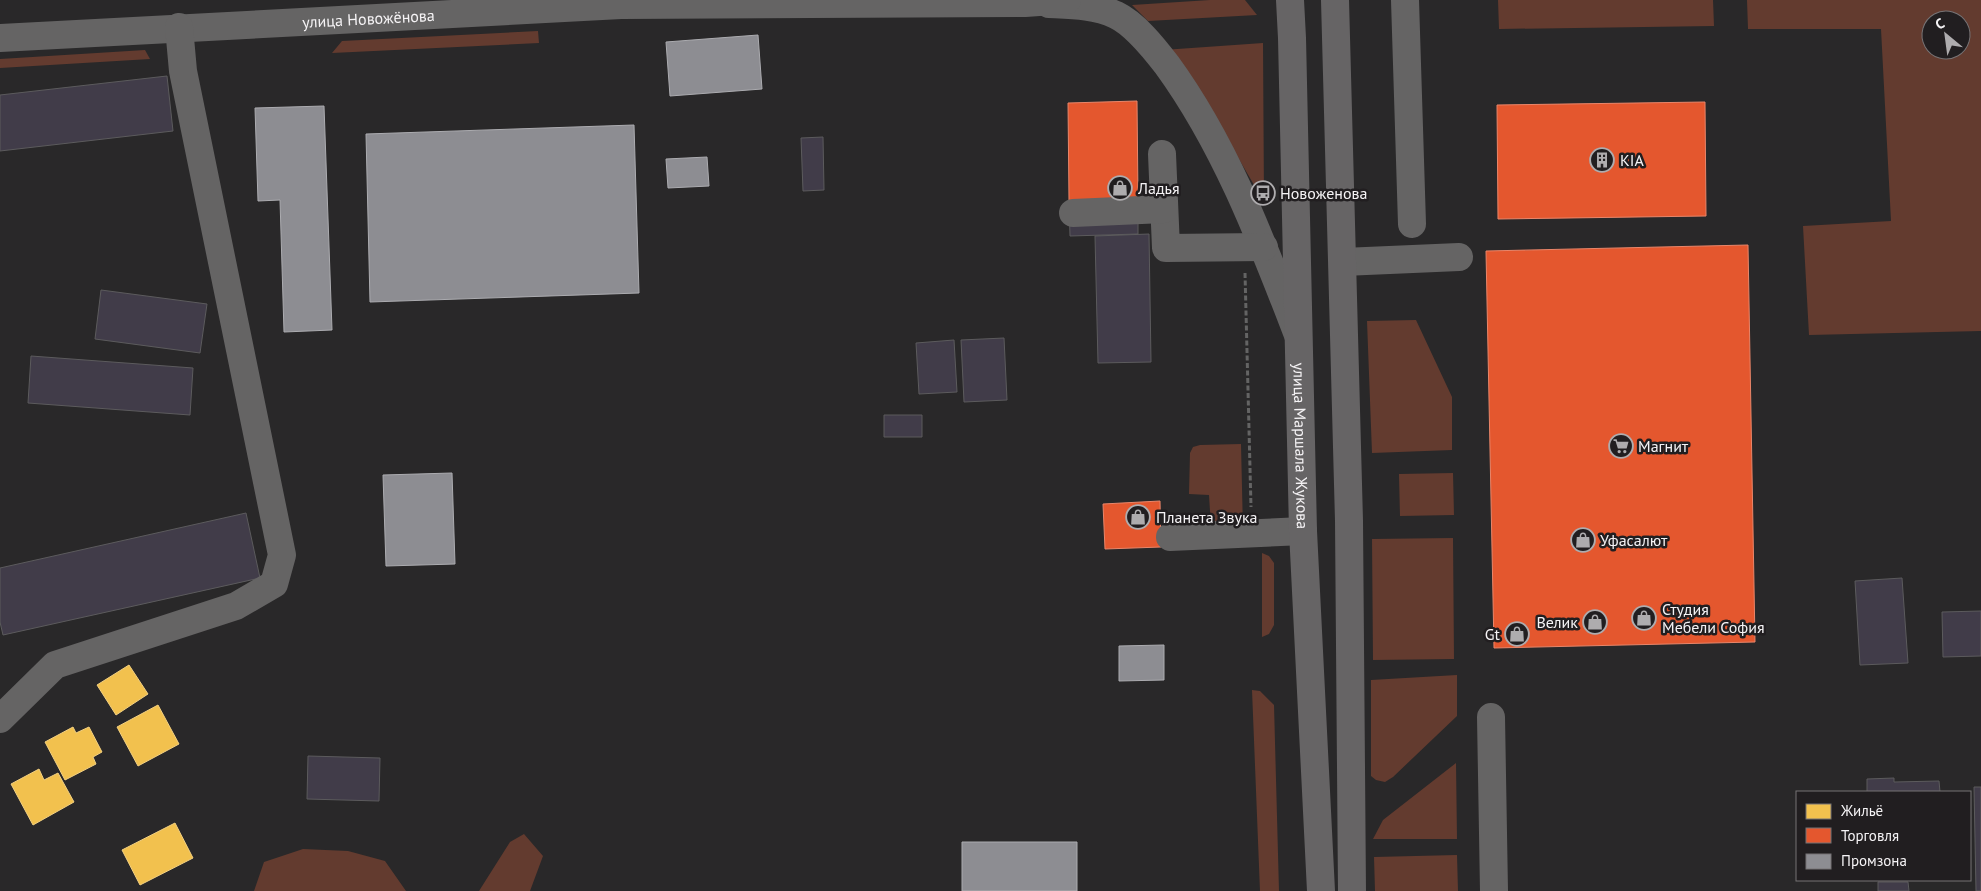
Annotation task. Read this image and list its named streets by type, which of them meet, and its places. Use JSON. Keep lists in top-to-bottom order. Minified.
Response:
{"streets":{"main road":["улица Маршала Жукова"],"street":["улица Новожёнова"]},"places":{"building":["KIA"],"shop":["Ладья","Планета Звука","Уфасалют","Студия Мебели София","Велик","Gt"],"bus stop":["Новоженова"],"supermarket":["Магнит"]},"legend":["Жильё","Торговля","Промзона"],"north":"top left"}
